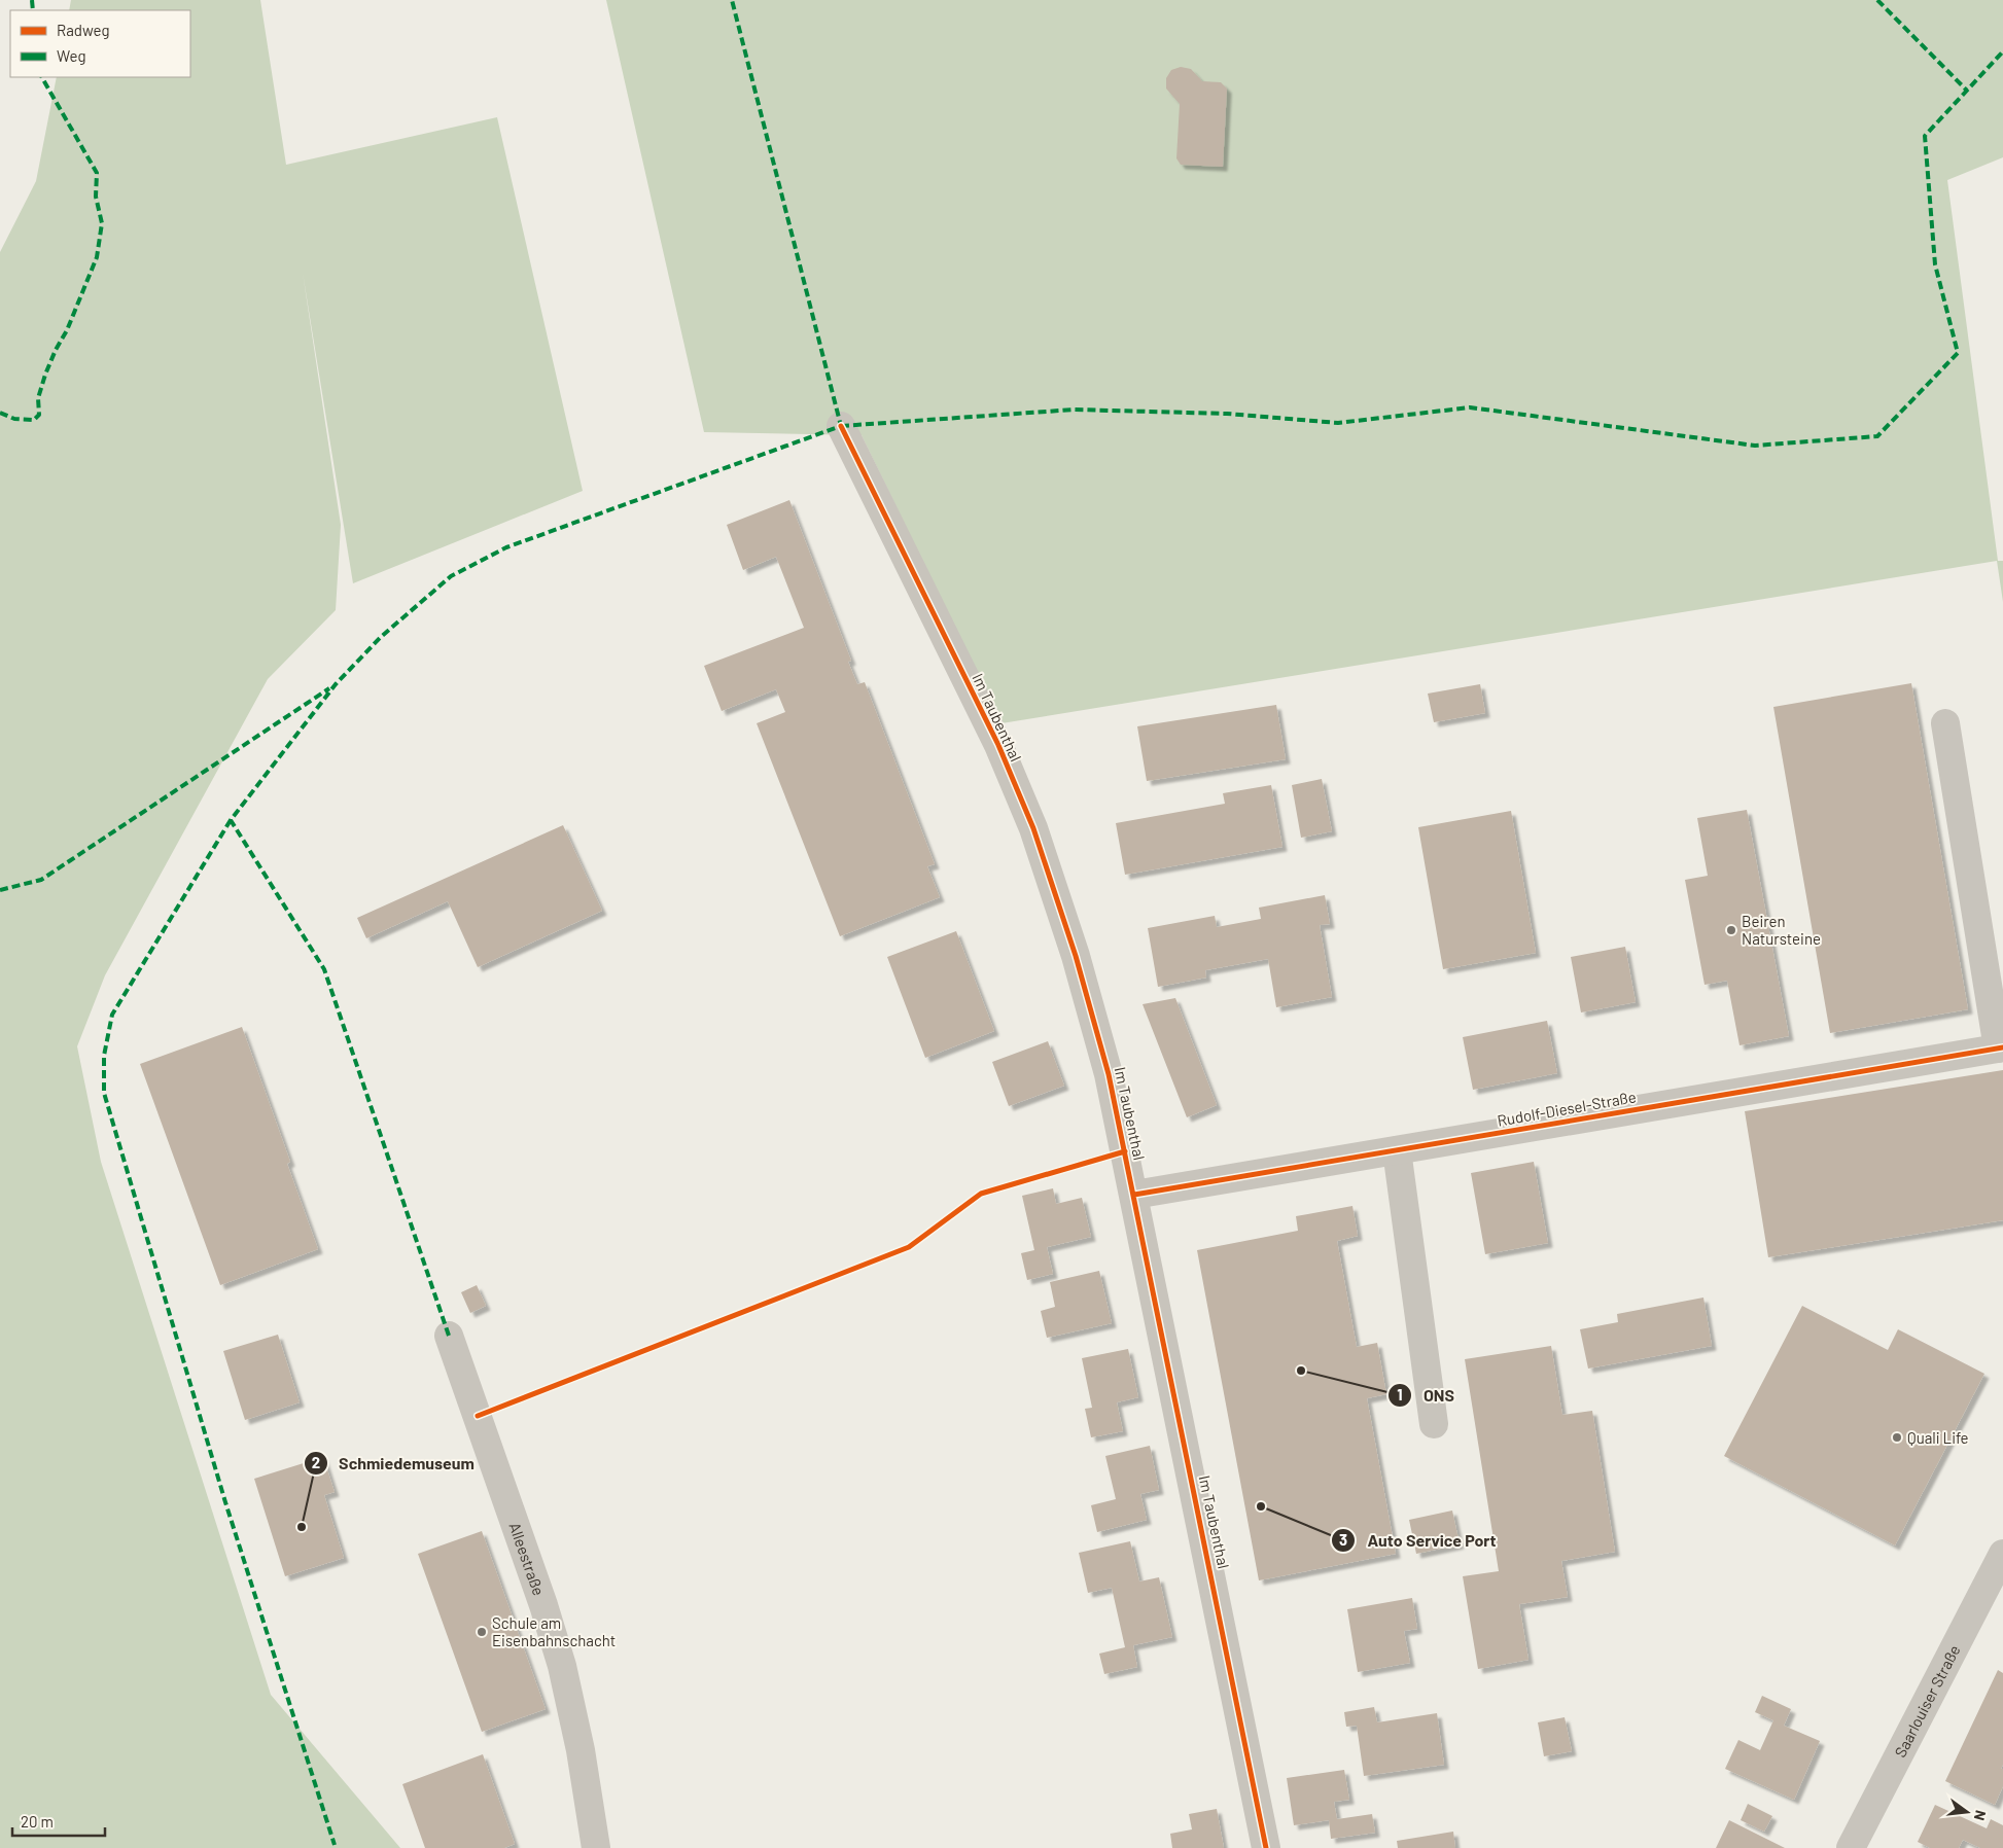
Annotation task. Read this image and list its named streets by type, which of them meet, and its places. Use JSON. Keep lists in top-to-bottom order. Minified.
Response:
{"streets":{"street":["Im Taubenthal","Rudolf-Diesel-Straße","Alleestraße","Saarlouiser Straße"]},"crossings":[["Im Taubenthal","Rudolf-Diesel-Straße"]],"places":["Beiren Natursteine","ONS","Quali Life","Auto Service Port","Schmiedemuseum","Schule am Eisenbahnschacht"],"legend":["Radweg","Weg"],"scale_bar":"20 m","north":"right"}
